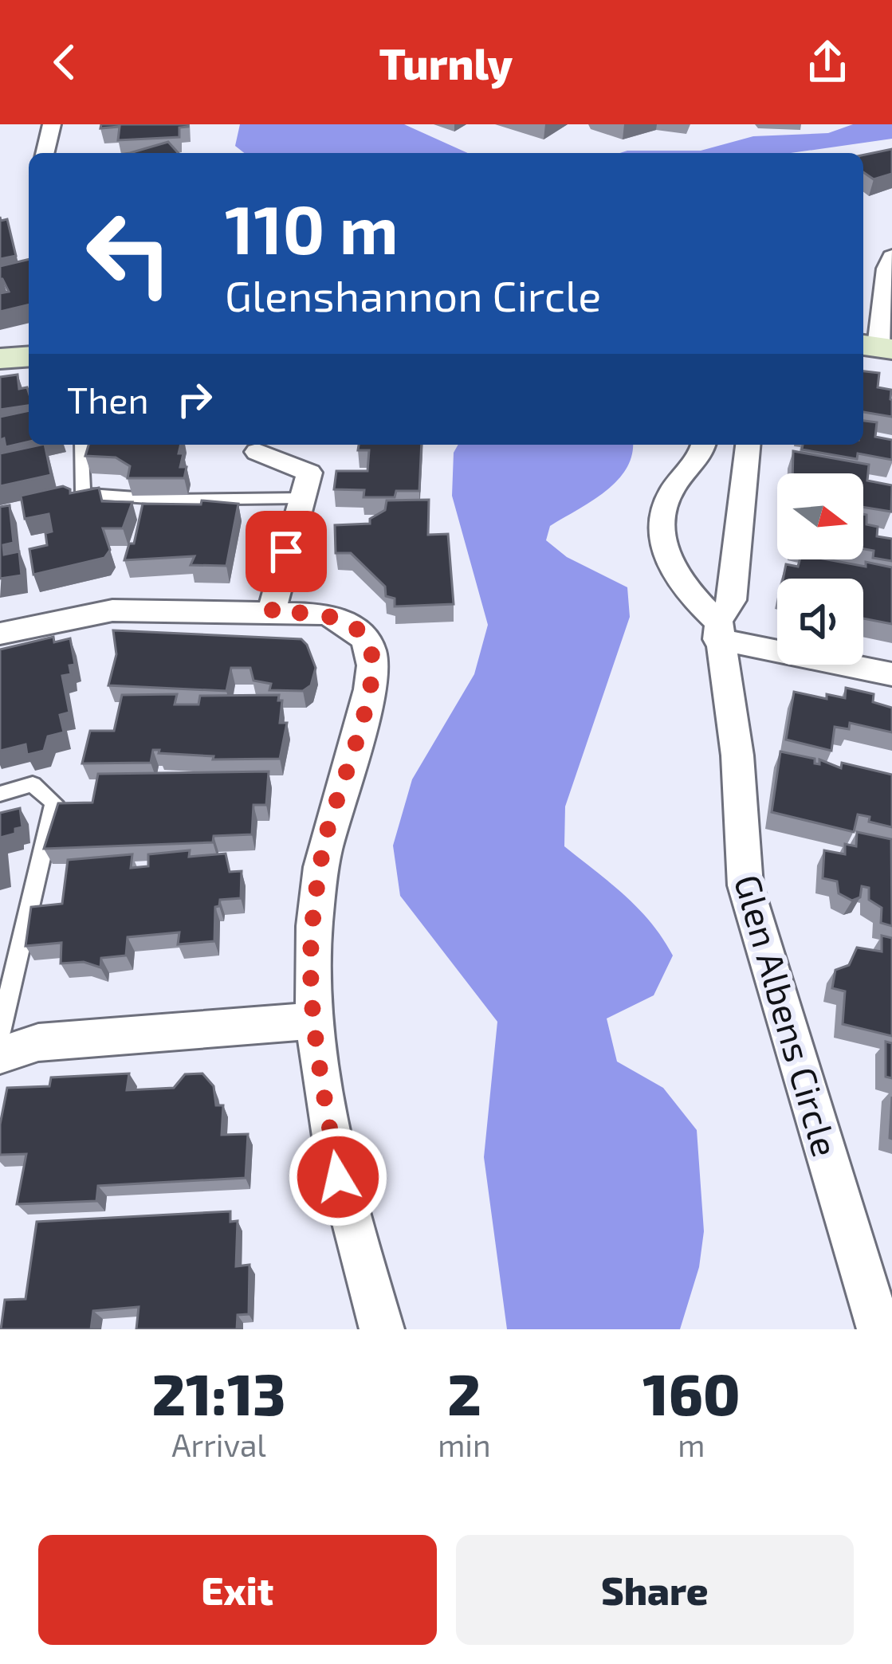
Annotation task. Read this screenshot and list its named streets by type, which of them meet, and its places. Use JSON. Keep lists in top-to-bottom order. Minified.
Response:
{"streets":{"street":["Glen Albens Circle"]},"north":"right","page":{"header":"Turnly","turn":["110 m","Glenshannon Circle"],"then":"Then","eta":["21:13","Arrival","2","min","160","m"],"buttons":["Exit","Share"]}}
